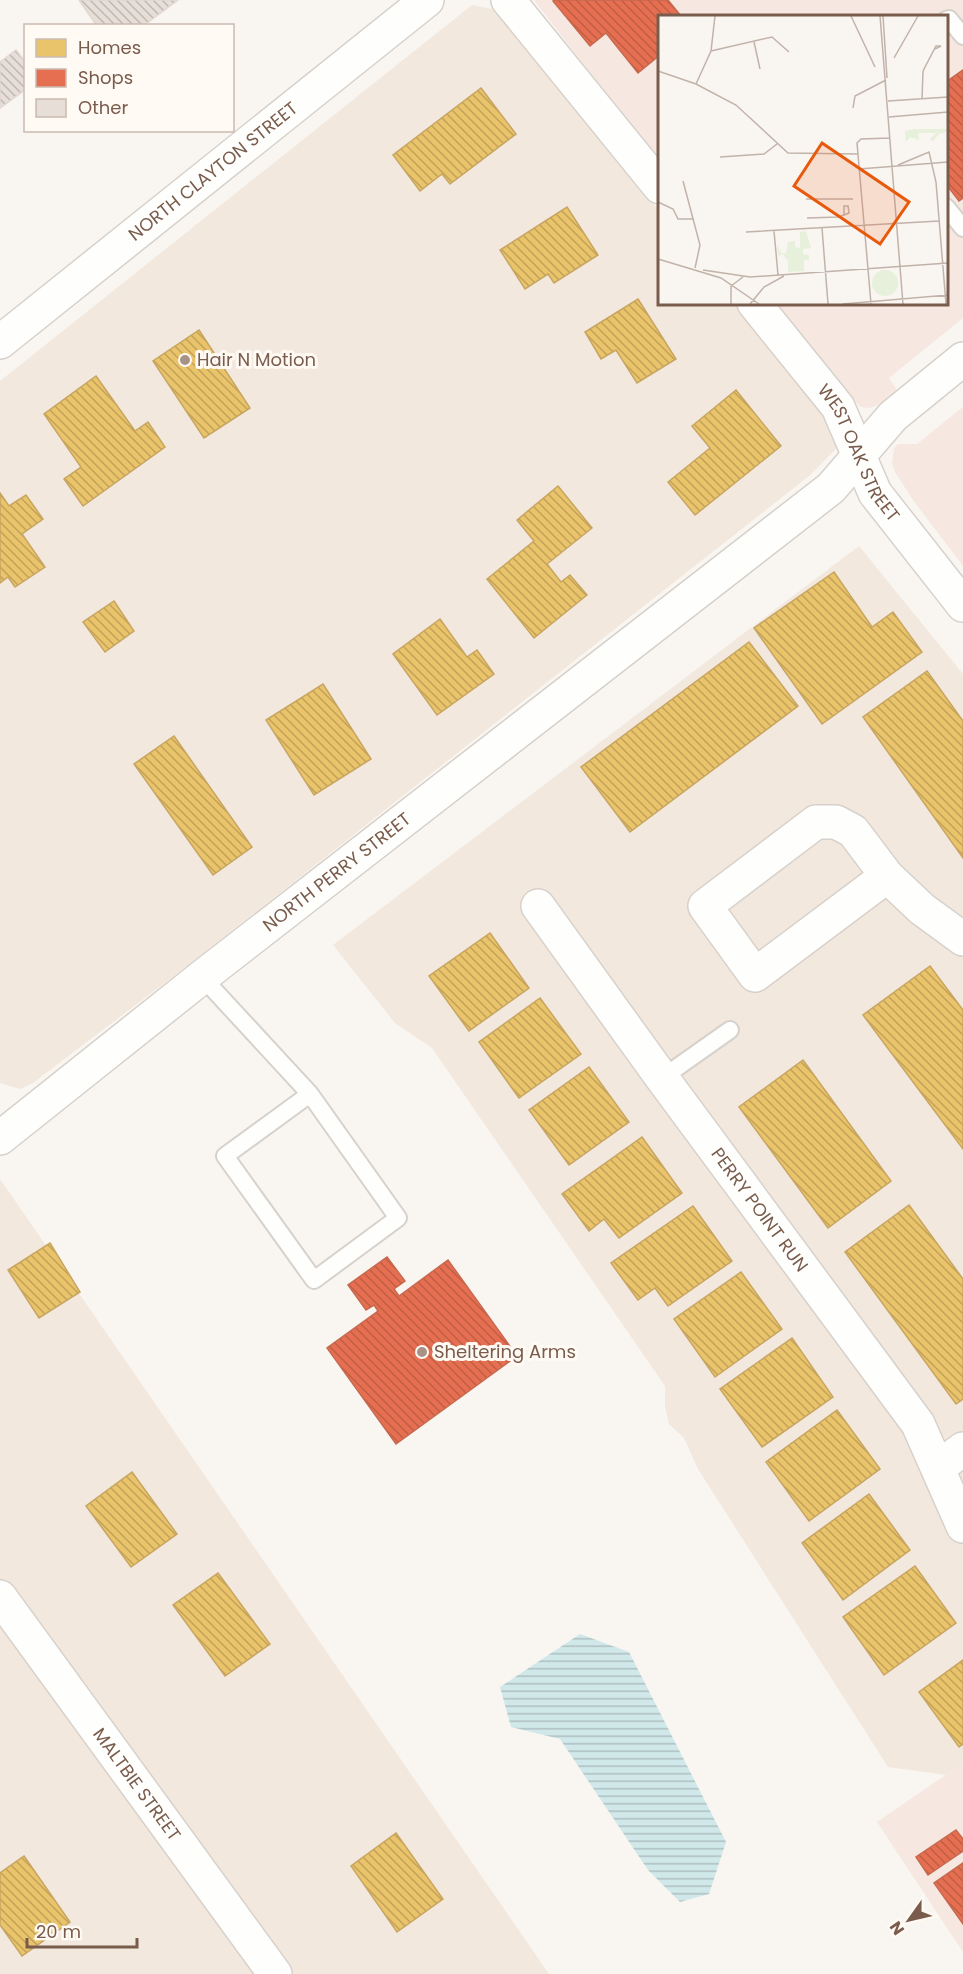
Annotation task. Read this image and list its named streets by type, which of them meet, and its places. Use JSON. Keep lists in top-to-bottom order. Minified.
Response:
{"streets":{"street":["NORTH CLAYTON STREET","WEST OAK STREET","NORTH PERRY STREET","PERRY POINT RUN","MALTBIE STREET"]},"crossings":[["WEST OAK STREET","NORTH PERRY STREET"]],"places":["Hair N Motion","Sheltering Arms"],"legend":["Homes","Shops","Other"],"scale_bar":"20 m","north":"bottom left"}
